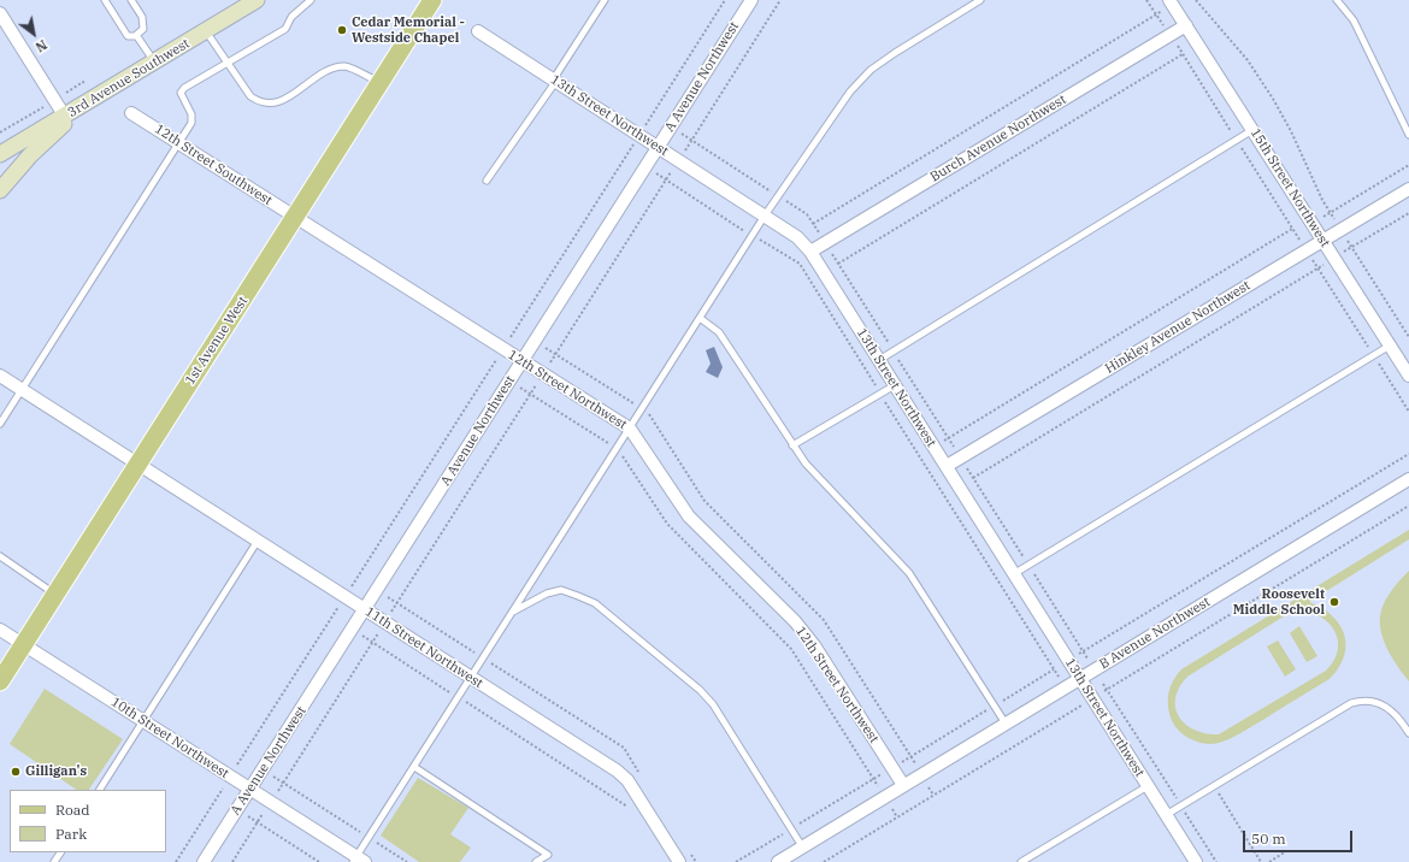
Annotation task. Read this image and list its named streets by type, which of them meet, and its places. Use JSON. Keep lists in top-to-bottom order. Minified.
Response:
{"streets":{"main road":["3rd Avenue Southwest","1st Avenue West"],"street":["A Avenue Northwest","13th Street Northwest","Burch Avenue Northwest","12th Street Southwest","15th Street Northwest","Hinkley Avenue Northwest","12th Street Northwest","B Avenue Northwest","11th Street Northwest","10th Street Northwest"]},"crossings":[["A Avenue Northwest","13th Street Northwest"],["A Avenue Northwest","12th Street Northwest"],["A Avenue Northwest","11th Street Northwest"],["A Avenue Northwest","10th Street Northwest"],["13th Street Northwest","Burch Avenue Northwest"],["13th Street Northwest","Hinkley Avenue Northwest"],["13th Street Northwest","B Avenue Northwest"],["Burch Avenue Northwest","15th Street Northwest"],["12th Street Southwest","1st Avenue West"],["12th Street Southwest","12th Street Northwest"],["15th Street Northwest","Hinkley Avenue Northwest"],["1st Avenue West","12th Street Northwest"],["1st Avenue West","11th Street Northwest"],["1st Avenue West","10th Street Northwest"],["12th Street Northwest","B Avenue Northwest"]],"places":["Cedar Memorial - Westside Chapel","Roosevelt Middle School","Gilligan's"],"legend":["Road","Park"],"scale_bar":"50 m","north":"bottom right"}
